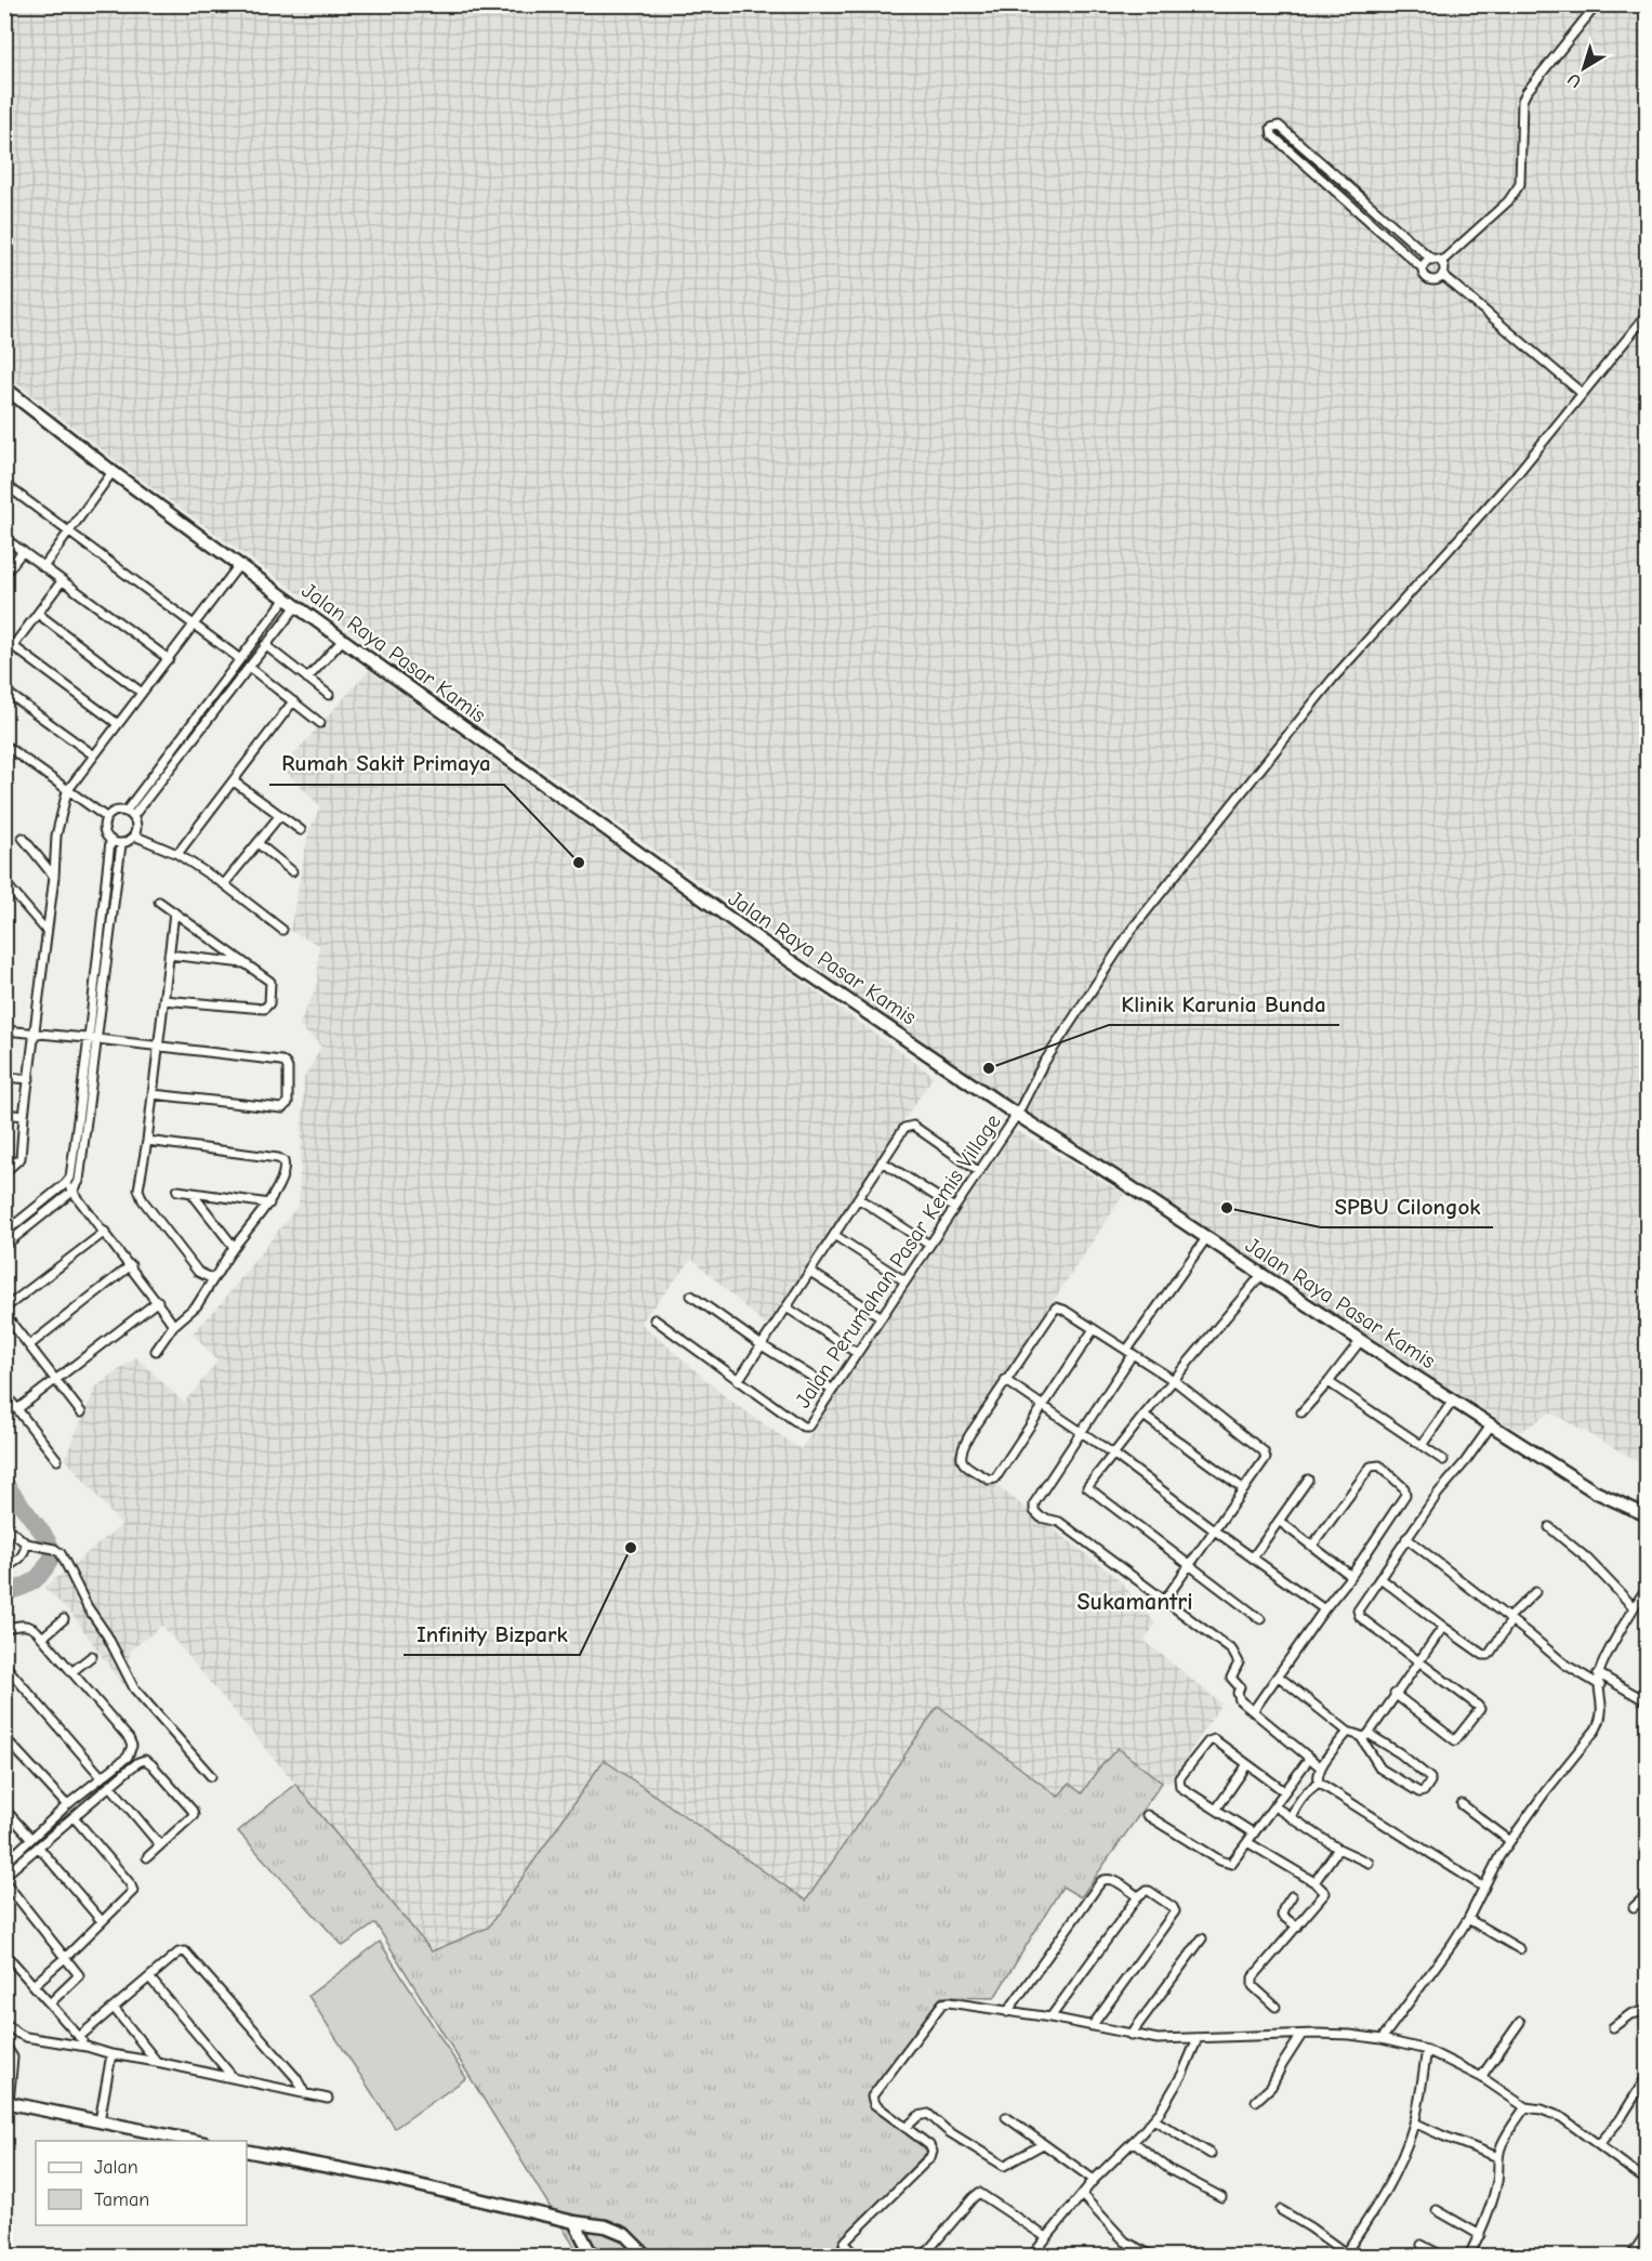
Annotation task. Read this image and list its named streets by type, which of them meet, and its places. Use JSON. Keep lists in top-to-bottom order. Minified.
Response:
{"streets":{"main road":["Jalan Raya Pasar Kamis"],"street":["Jalan Perumahan Pasar Kemis Village"]},"crossings":[["Jalan Raya Pasar Kamis","Jalan Perumahan Pasar Kemis Village"]],"districts":["Sukamantri"],"places":["Rumah Sakit Primaya","Klinik Karunia Bunda","SPBU Cilongok","Infinity Bizpark"],"legend":["Jalan","Taman"],"north":"bottom left"}
